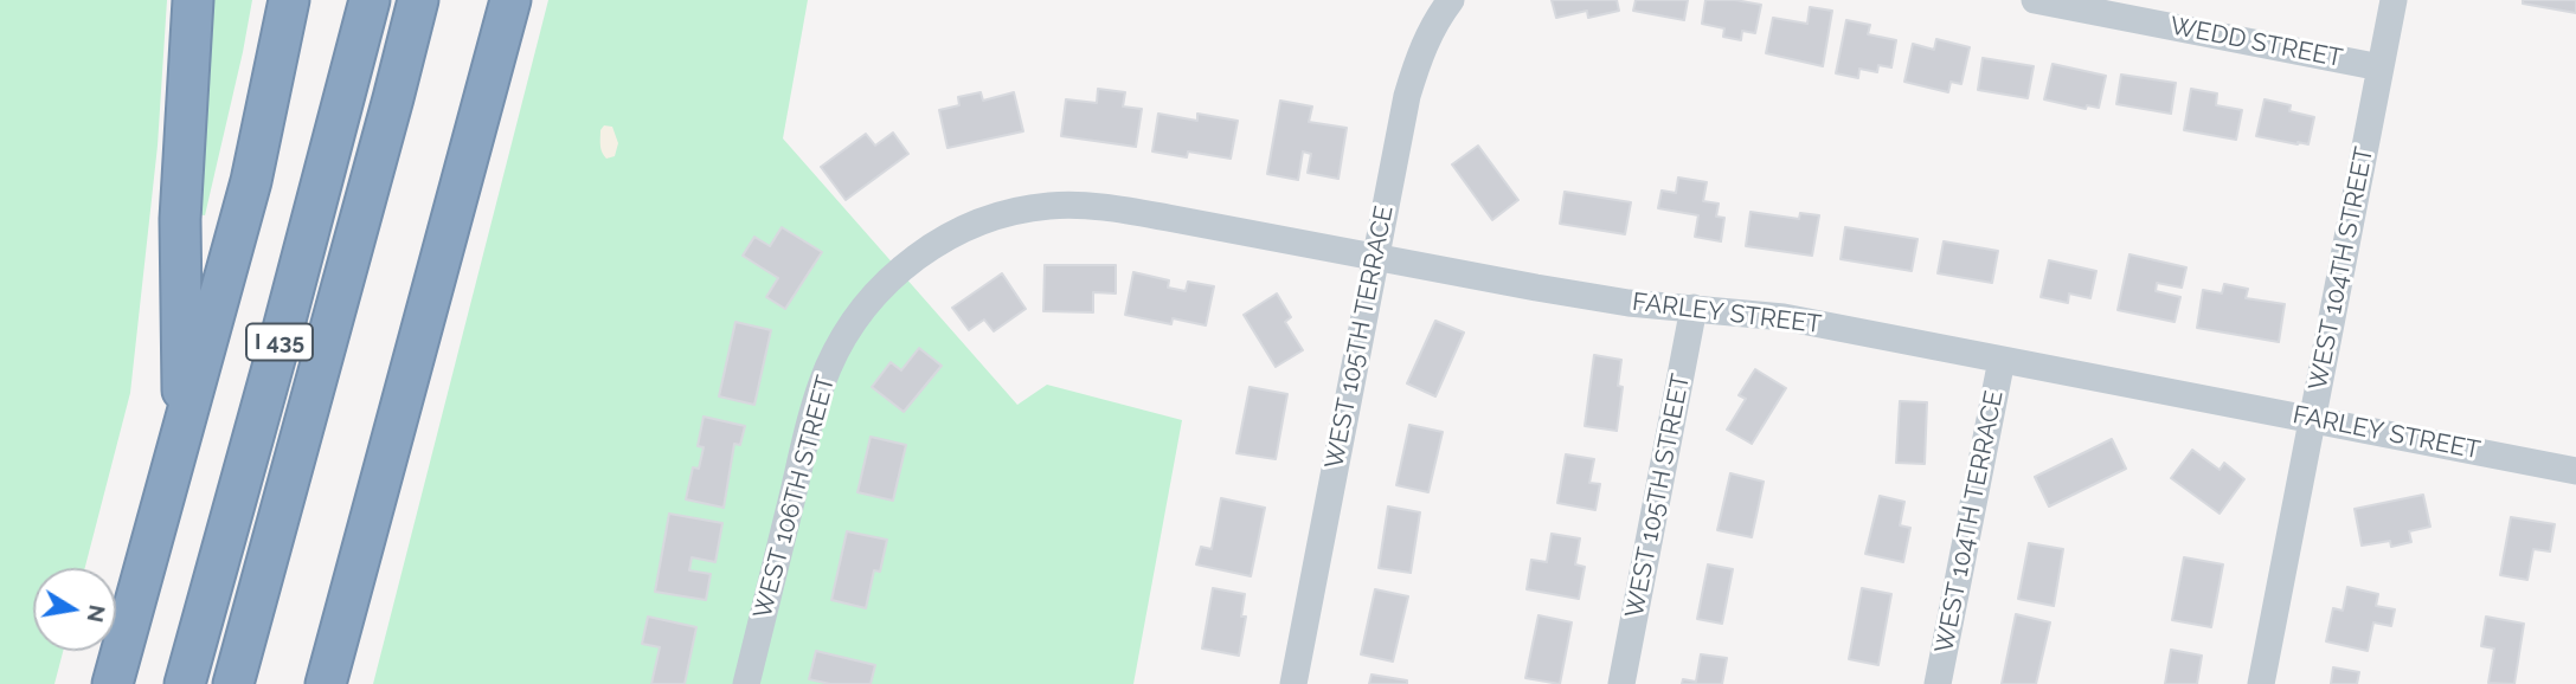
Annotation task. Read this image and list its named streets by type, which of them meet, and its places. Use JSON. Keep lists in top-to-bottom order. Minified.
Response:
{"streets":{"highway":["I 435"],"street":["WEDD STREET","WEST 104TH STREET","FARLEY STREET","WEST 105TH TERRACE","WEST 105TH STREET","WEST 106TH STREET","WEST 104TH TERRACE"]},"crossings":[["WEDD STREET","WEST 104TH STREET"],["WEST 104TH STREET","FARLEY STREET"],["FARLEY STREET","WEST 105TH TERRACE"],["FARLEY STREET","WEST 105TH STREET"],["FARLEY STREET","WEST 106TH STREET"],["FARLEY STREET","WEST 104TH TERRACE"]],"north":"right"}
